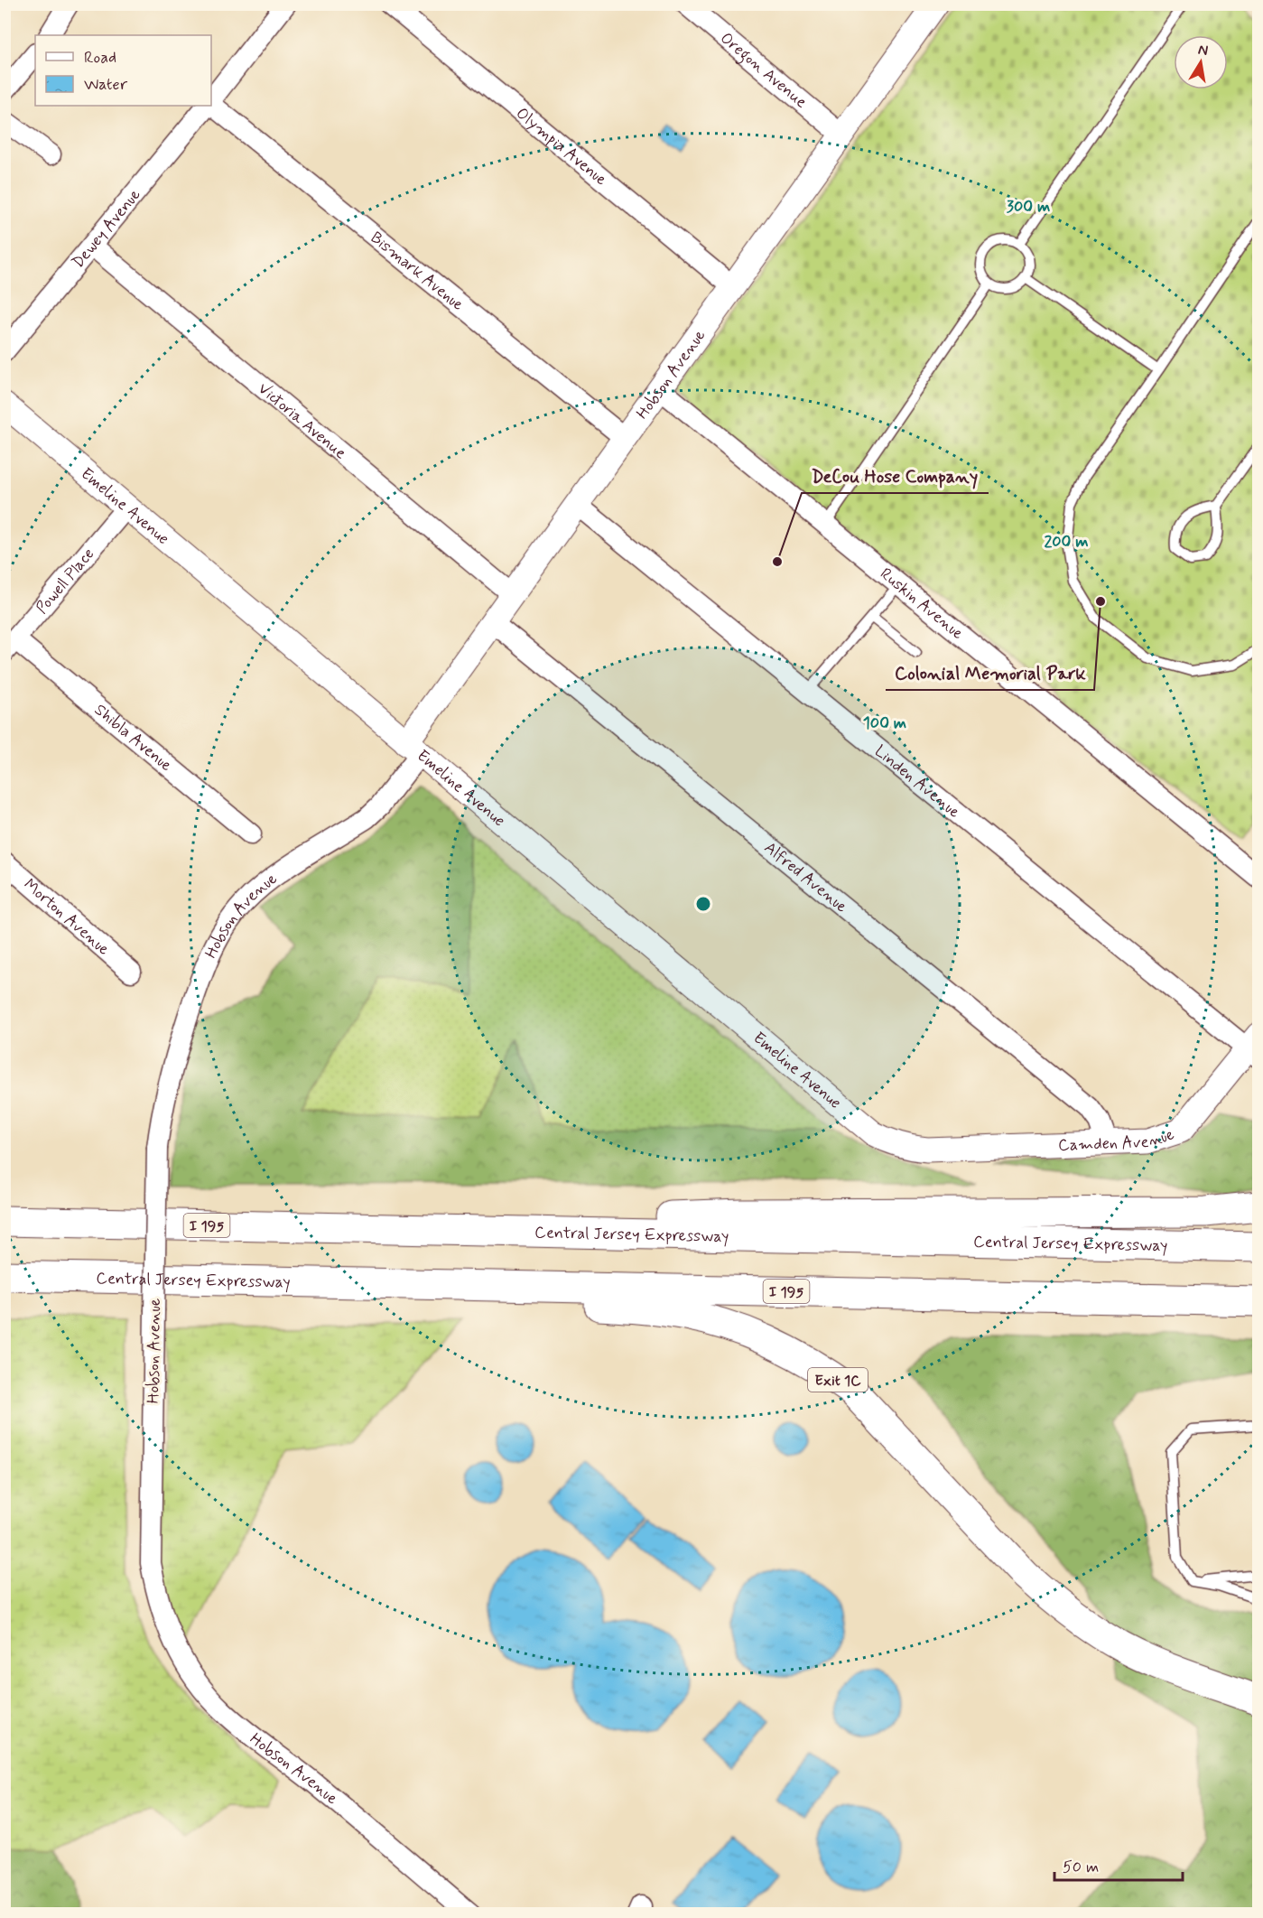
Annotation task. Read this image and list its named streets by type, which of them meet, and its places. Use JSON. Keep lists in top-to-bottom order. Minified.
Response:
{"streets":{"highway":["I 195","Central Jersey Expressway","Exit 1C"],"street":["Oregon Avenue","Olympia Avenue","Dewey Avenue","Bismark Avenue","Hobson Avenue","Victoria Avenue","Emeline Avenue","Powell Place","Ruskin Avenue","Shibla Avenue","Linden Avenue","Alfred Avenue","Morton Avenue","Camden Avenue"]},"crossings":[["Oregon Avenue","Hobson Avenue"],["Olympia Avenue","Hobson Avenue"],["Dewey Avenue","Victoria Avenue"],["Bismark Avenue","Hobson Avenue"],["Hobson Avenue","Victoria Avenue"],["Hobson Avenue","Emeline Avenue"],["Hobson Avenue","Ruskin Avenue"],["Hobson Avenue","Linden Avenue"],["Hobson Avenue","Alfred Avenue"],["Emeline Avenue","Powell Place"],["Emeline Avenue","Camden Avenue"],["Powell Place","Shibla Avenue"],["Linden Avenue","Camden Avenue"],["Alfred Avenue","Camden Avenue"],["Central Jersey Expressway","Exit 1C"]],"places":["DeCou Hose Company","Colonial Memorial Park"],"legend":["Road","Water"],"scale_bar":"50 m","north":"top","rings":["300 m","200 m","100 m"]}
